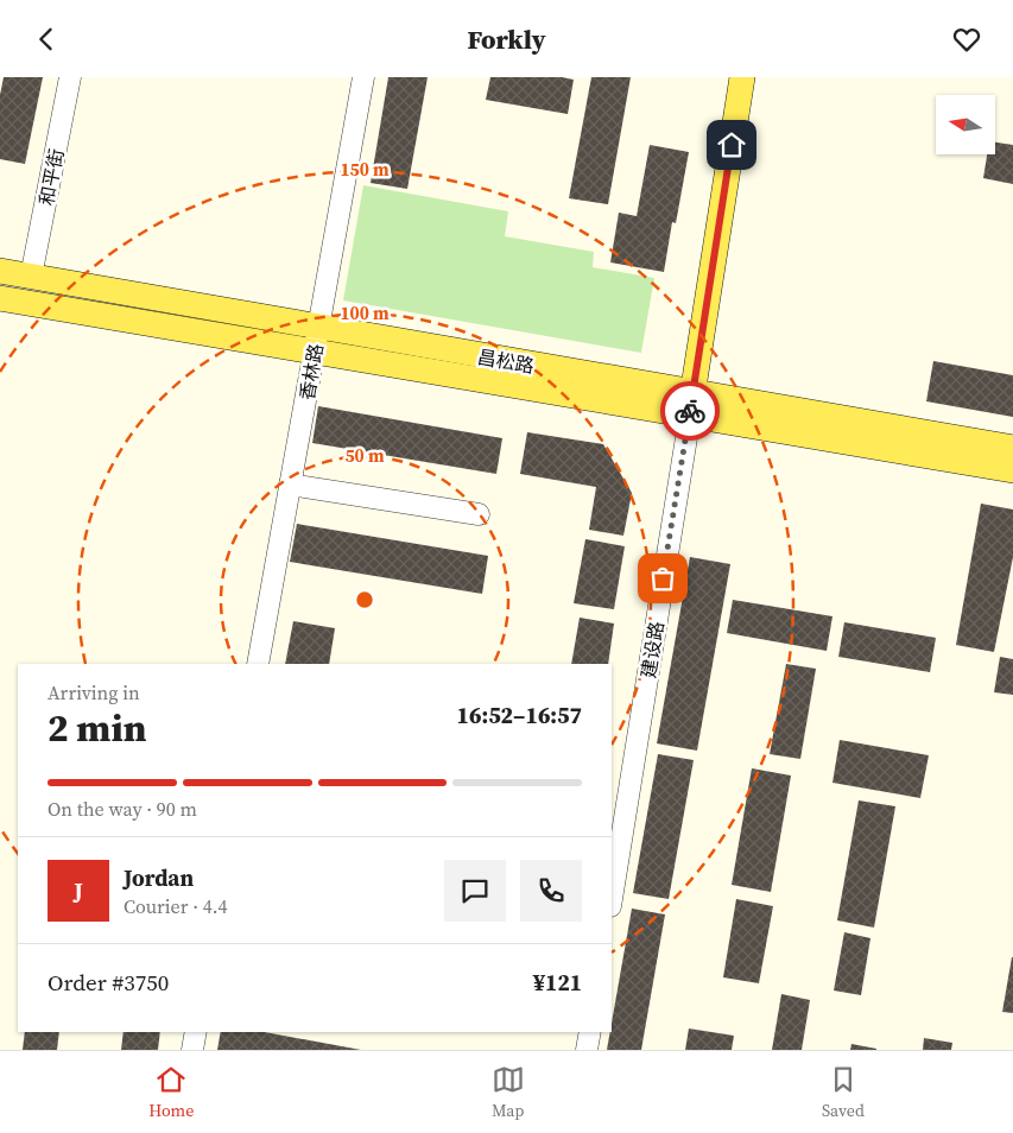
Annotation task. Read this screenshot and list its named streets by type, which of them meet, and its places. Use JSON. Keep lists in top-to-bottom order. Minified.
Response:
{"streets":{"main road":["昌松路","建设路"],"street":["和平街","香林路"]},"crossings":[["和平街","昌松路"],["昌松路","香林路"],["昌松路","建设路"]],"north":"left","page":{"header":"Forkly","heading":["2 min","Arriving in","16:52–16:57"],"panel":["Jordan","Courier · 4.4","Order #3750","¥121"],"bar":"On the way · 90 m","round":"J","tabs":["Home","Map","Saved"]},"rings":["150 m","100 m","50 m"]}
